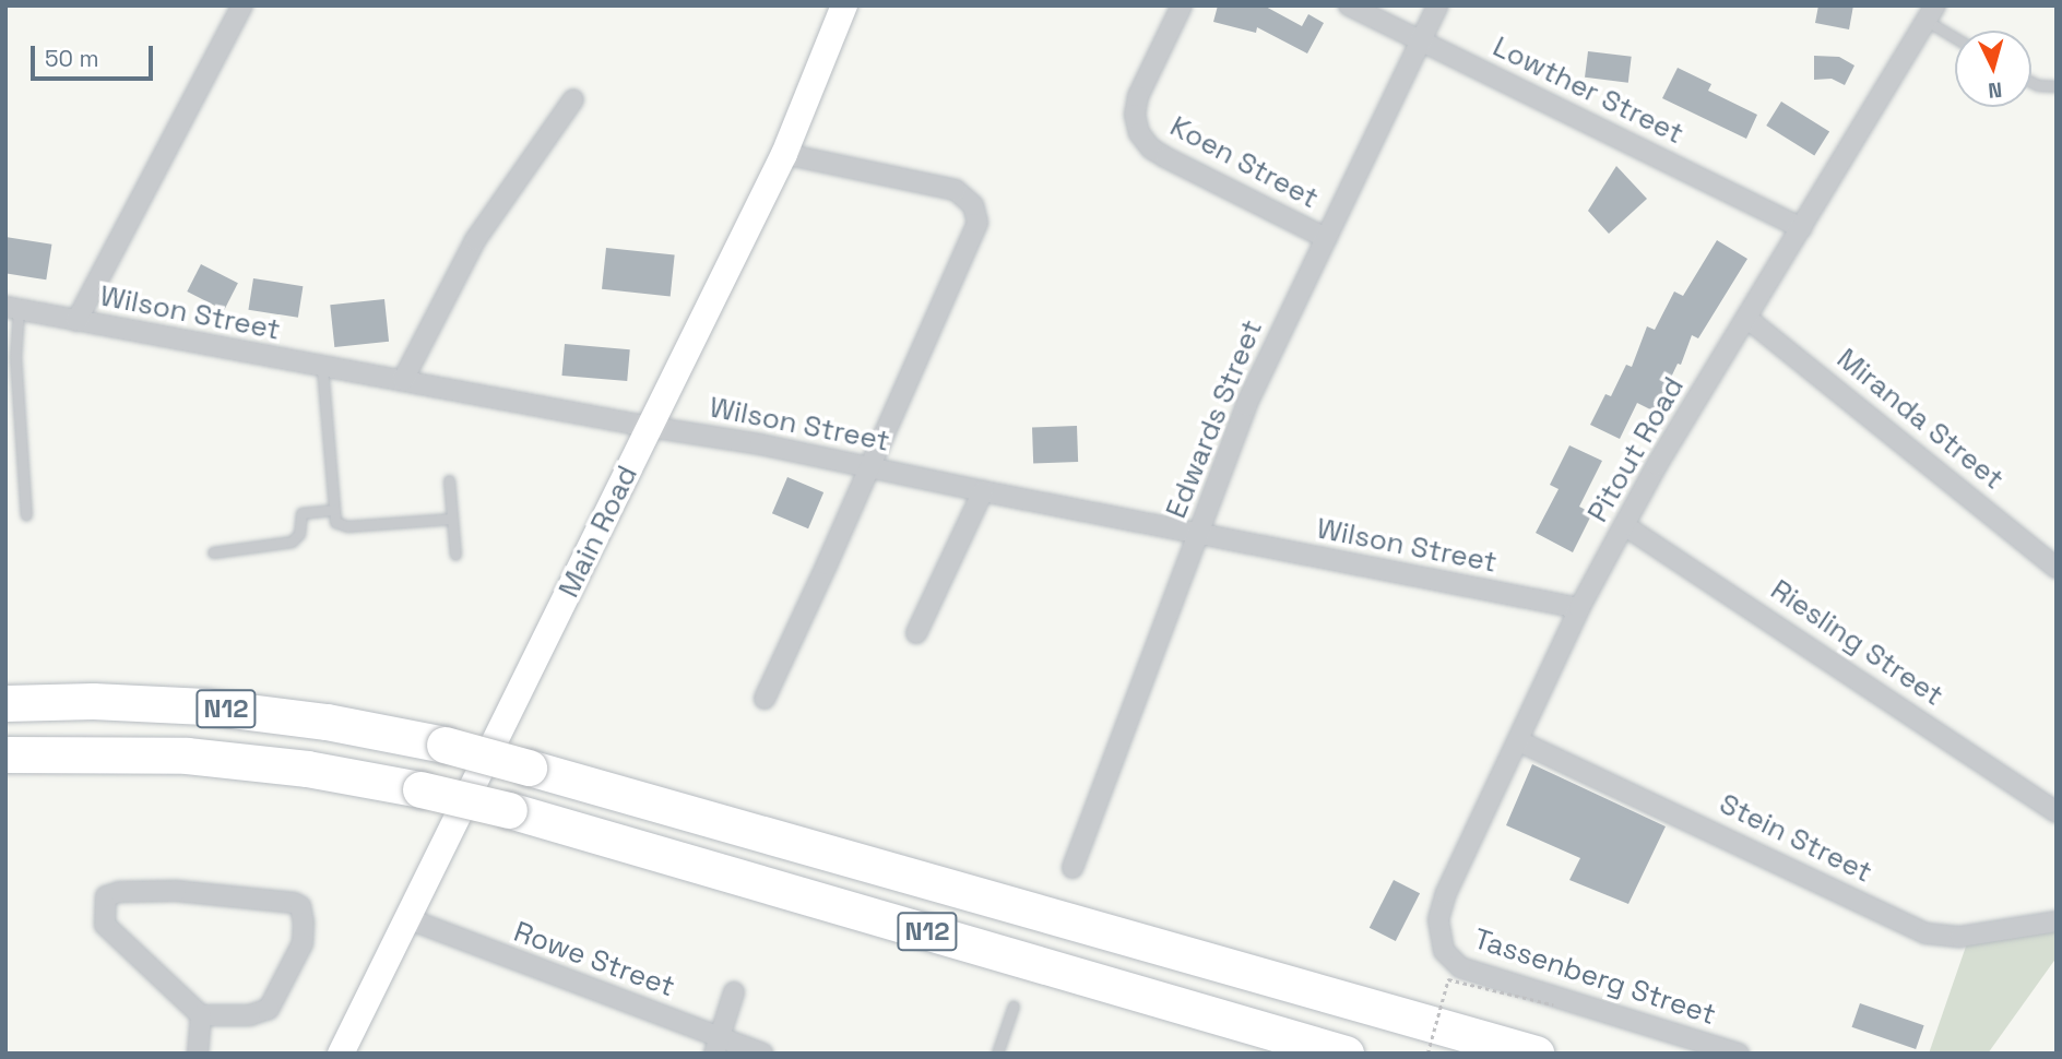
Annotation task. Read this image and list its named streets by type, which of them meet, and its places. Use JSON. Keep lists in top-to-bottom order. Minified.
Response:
{"streets":{"highway":["N12"],"street":["Lowther Street","Koen Street","Wilson Street","Edwards Street","Miranda Street","Pitout Road","Main Road","Riesling Street","Stein Street","Rowe Street","Tassenberg Street"]},"crossings":[["Lowther Street","Edwards Street"],["Lowther Street","Pitout Road"],["Koen Street","Edwards Street"],["Wilson Street","Edwards Street"],["Wilson Street","Pitout Road"],["Wilson Street","Main Road"],["Miranda Street","Pitout Road"],["Pitout Road","Riesling Street"],["Pitout Road","Stein Street"],["Pitout Road","Tassenberg Street"],["Main Road","Rowe Street"]],"scale_bar":"50 m","north":"bottom"}
